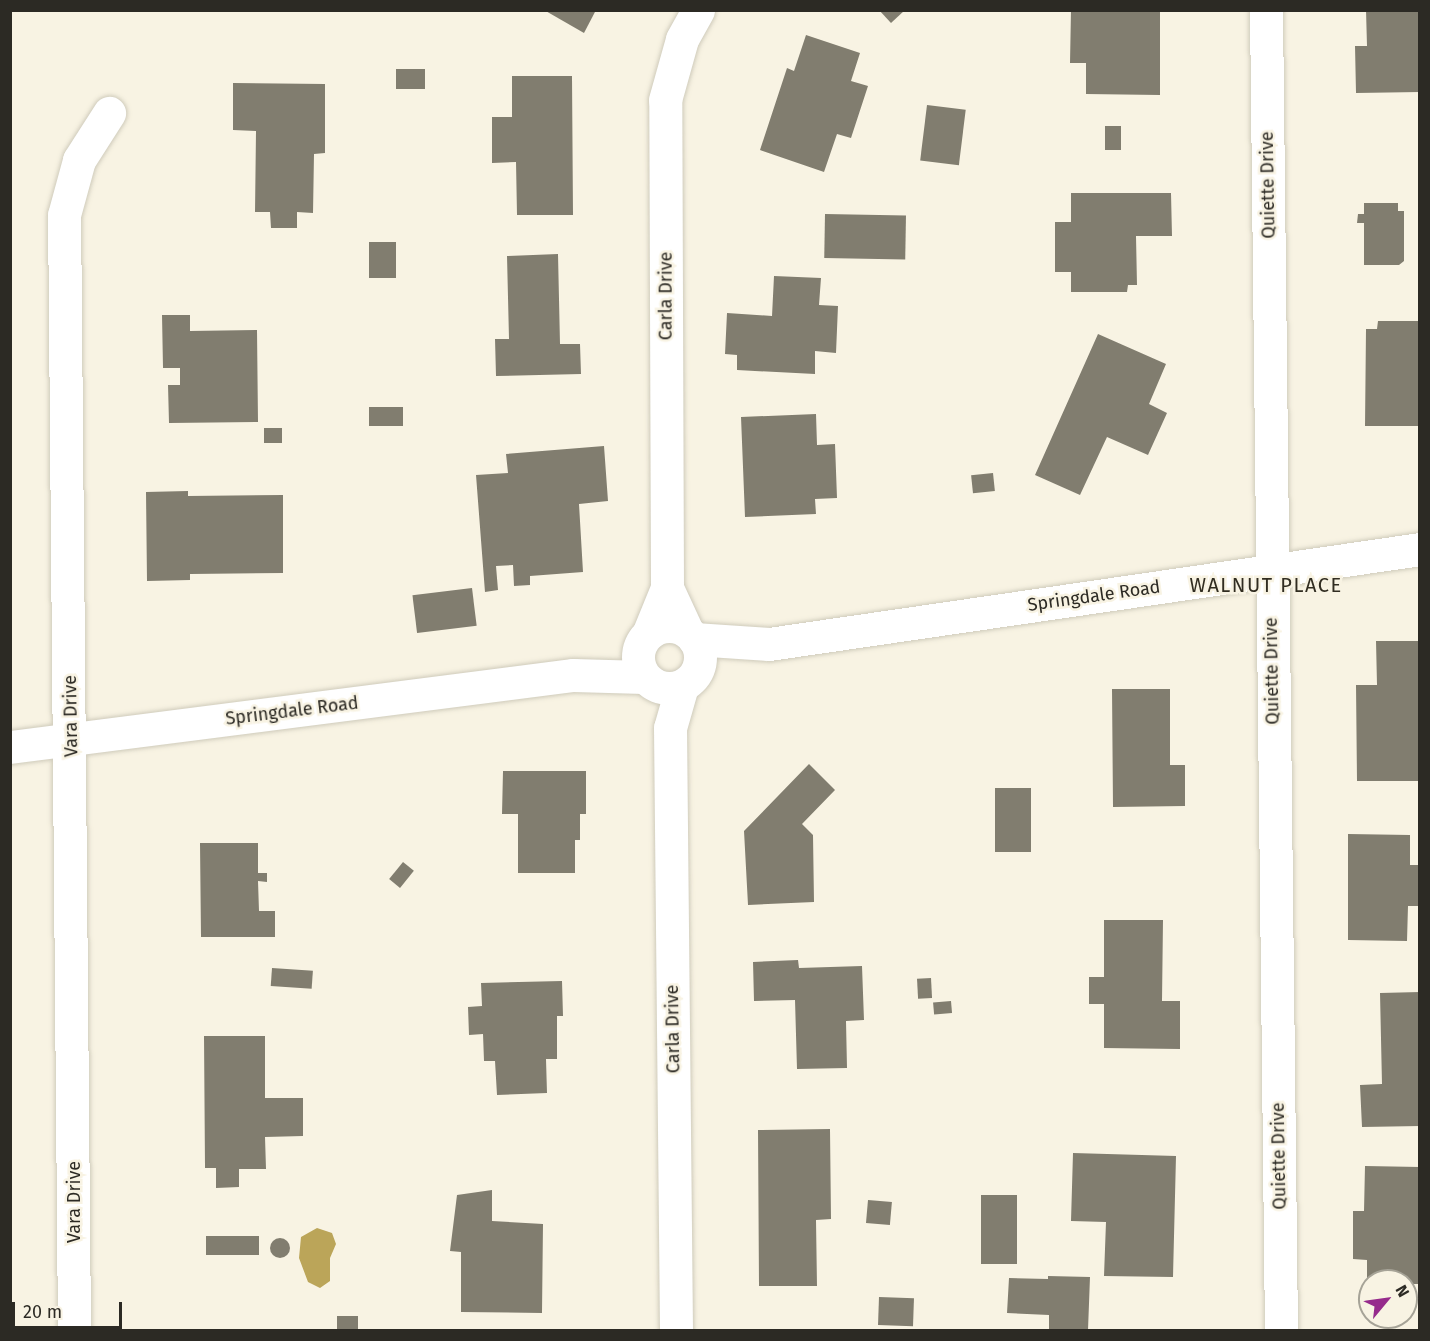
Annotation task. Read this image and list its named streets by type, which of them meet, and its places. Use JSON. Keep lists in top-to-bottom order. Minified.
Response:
{"streets":{"street":["Quiette Drive","Carla Drive","Springdale Road","Vara Drive"]},"crossings":[["Quiette Drive","Springdale Road"],["Carla Drive","Springdale Road"],["Springdale Road","Vara Drive"]],"districts":["WALNUT PLACE"],"scale_bar":"20 m","north":"top right"}
